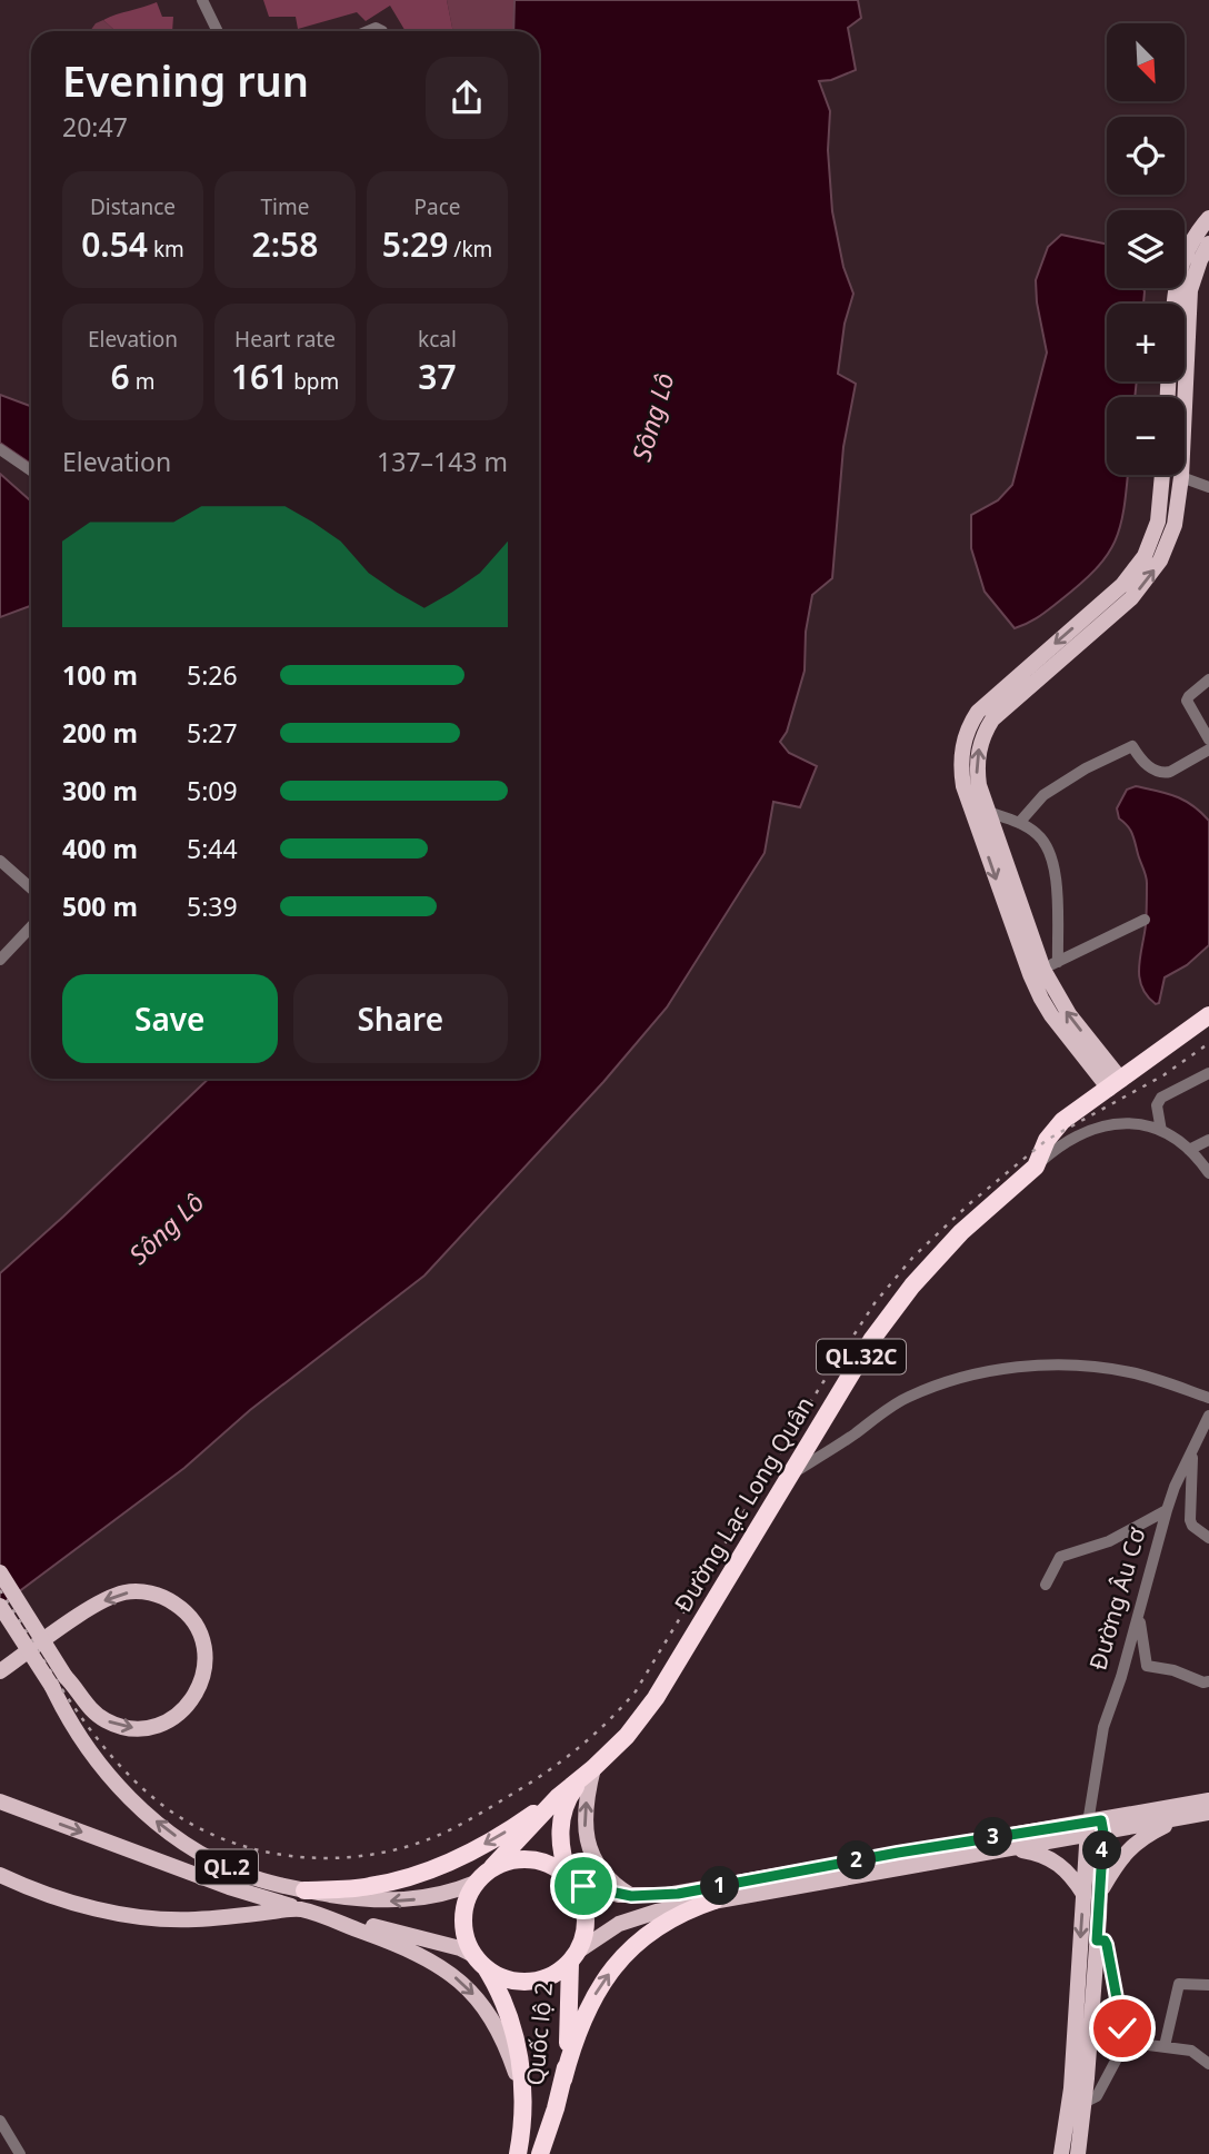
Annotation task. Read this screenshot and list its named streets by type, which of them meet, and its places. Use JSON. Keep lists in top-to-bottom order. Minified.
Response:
{"streets":{"highway":["QL.32C","Đường Lạc Long Quân","QL.2","Quốc lộ 2"],"main road":["Đường Âu Cơ"]},"crossings":[["Đường Lạc Long Quân","QL.2"],["Đường Lạc Long Quân","Quốc lộ 2"],["Đường Âu Cơ","QL.2"],["QL.2","Quốc lộ 2"]],"water":["Sông Lô"],"north":"bottom right","page":{"map_buttons":["+","−"],"heading":["Evening run","20:47"],"stats":[["Distance","0.54 km"],["Time","2:58"],["Pace","5:29 /km"],["Elevation","6 m"],["Heart rate","161 bpm"],["kcal","37"]],"chart":["Elevation","137–143 m"],"list":[{"name":"100 m","note":"5:26"},{"name":"200 m","note":"5:27"},{"name":"300 m","note":"5:09"},{"name":"400 m","note":"5:44"},{"name":"500 m","note":"5:39"}],"buttons":["Save","Share"],"pins":["3","4","2","1"]}}
